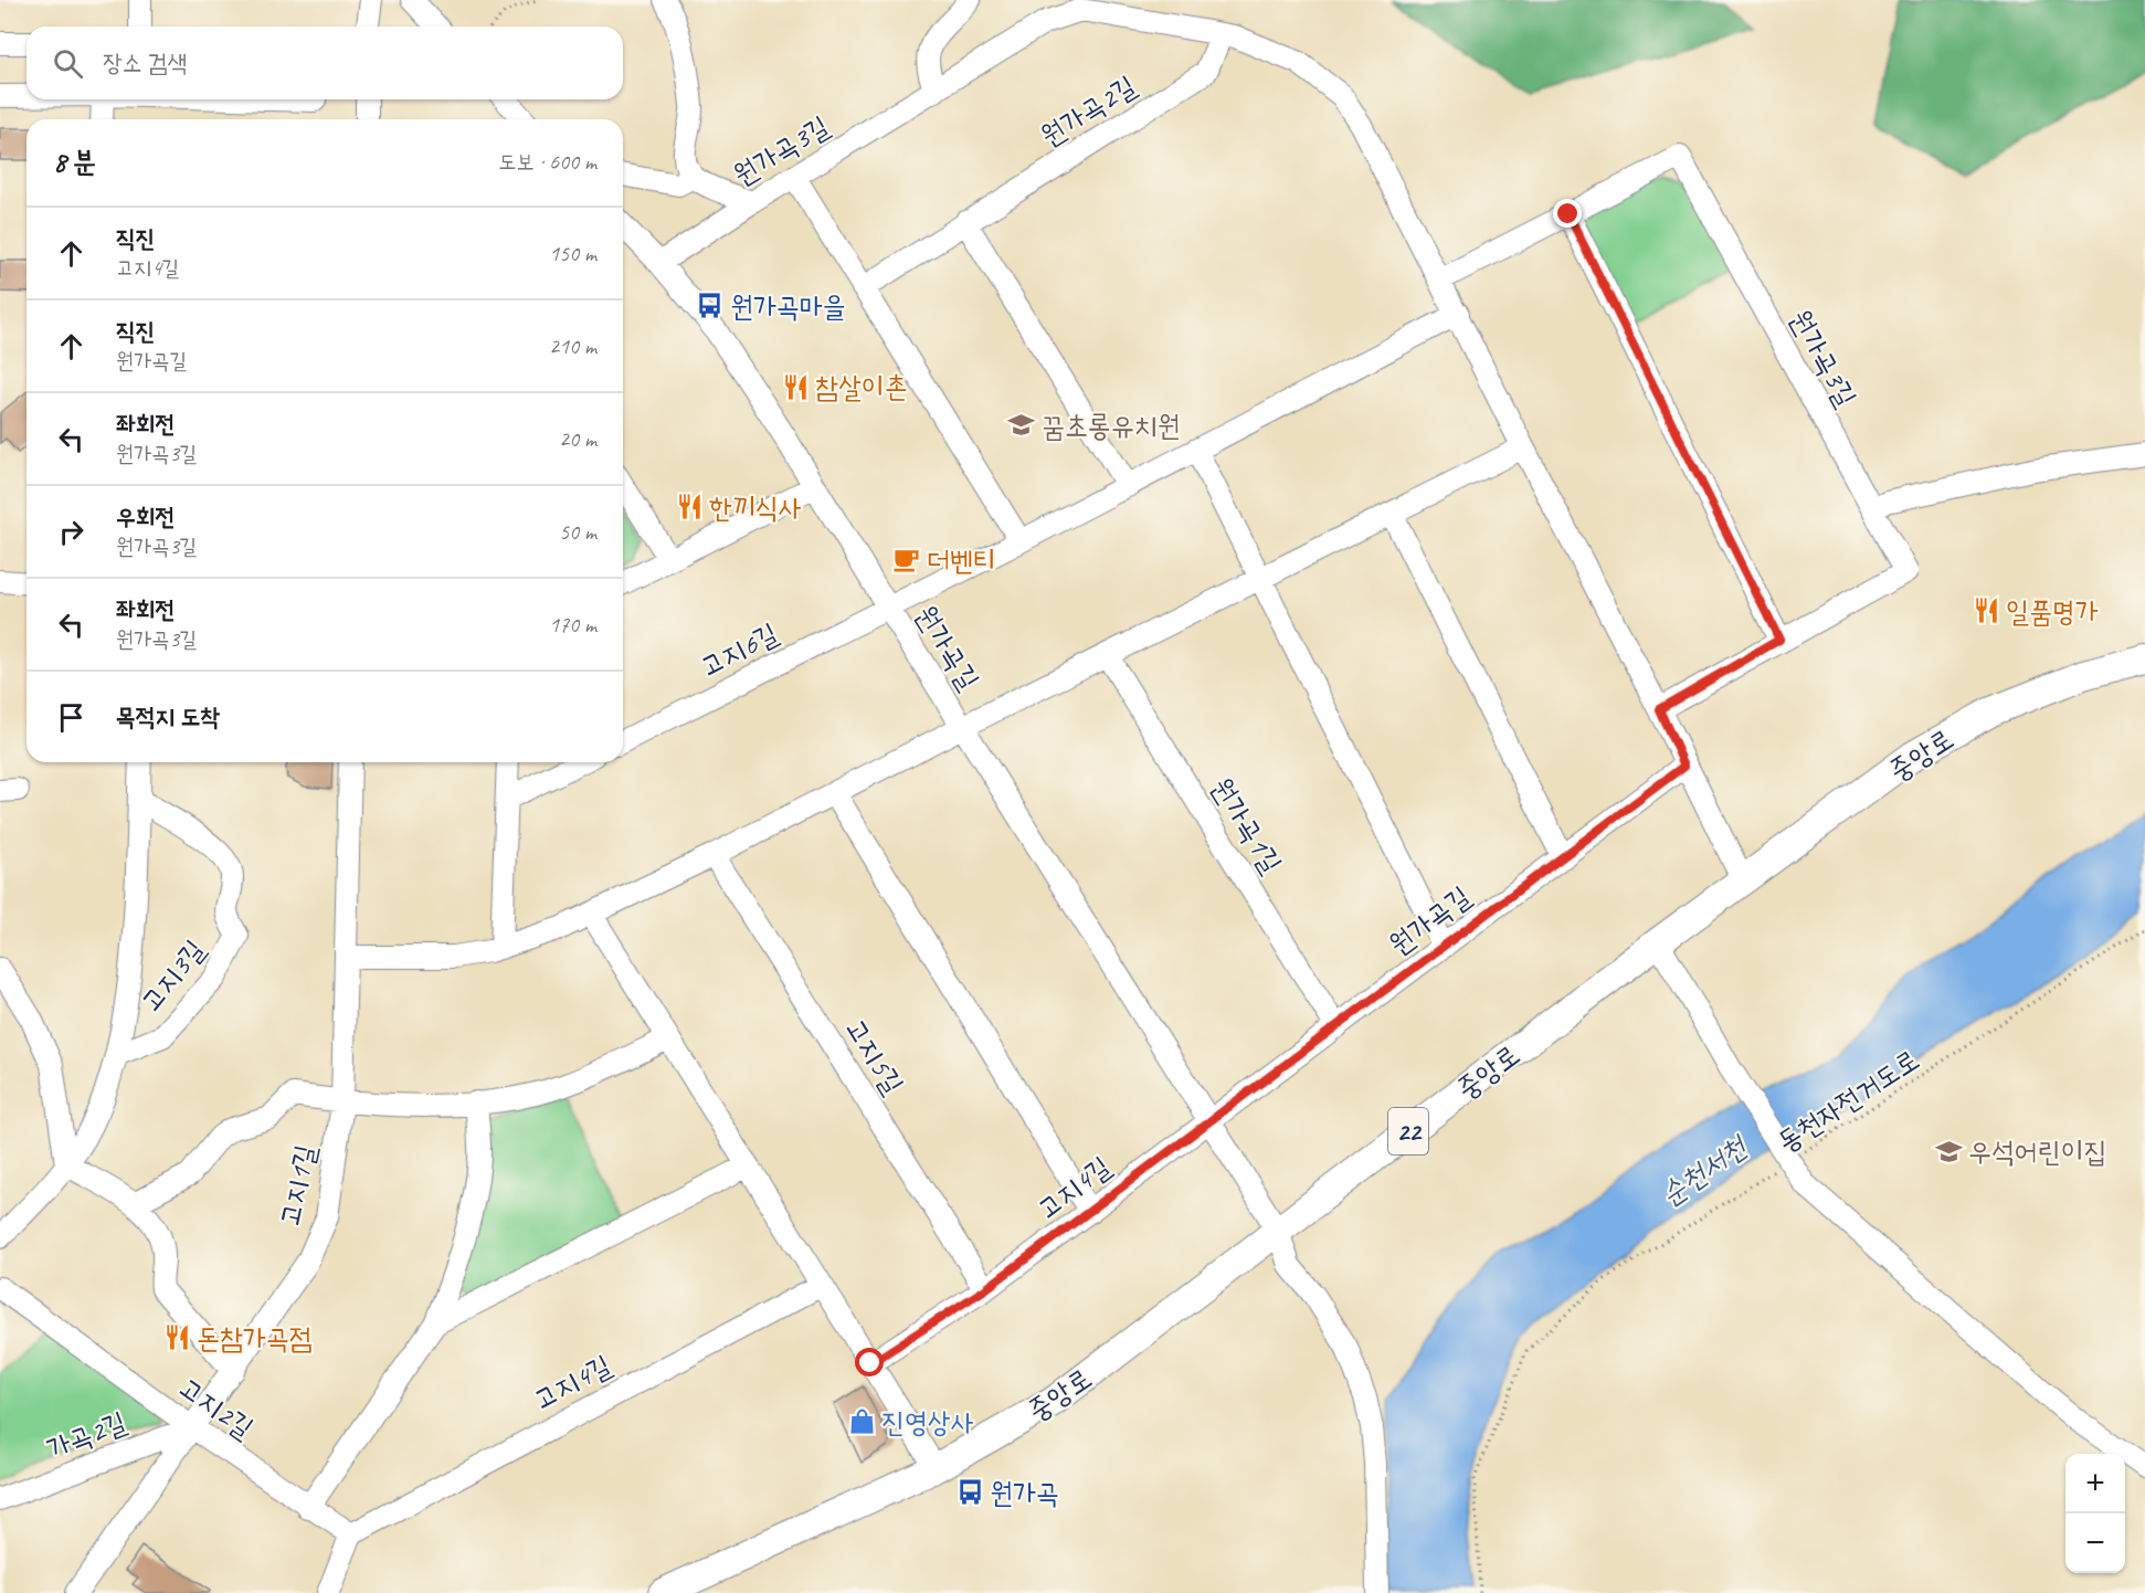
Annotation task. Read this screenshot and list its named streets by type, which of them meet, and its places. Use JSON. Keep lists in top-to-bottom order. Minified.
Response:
{"streets":{"main road":["중앙로","22"],"street":["원가곡2길","원가곡3길","원가곡길","고지6길","원가곡1길","고지3길","고지5길","고지1길","고지4길","고지2길","가곡2길"],"path":["동천자전거도로"]},"crossings":[["원가곡2길","원가곡3길"],["원가곡3길","원가곡길"],["원가곡3길","중앙로"],["원가곡길","고지6길"],["원가곡길","중앙로"],["원가곡길","원가곡1길"],["원가곡길","고지4길"],["고지5길","고지4길"],["고지1길","고지2길"],["고지1길","가곡2길"],["고지4길","고지2길"],["고지2길","가곡2길"]],"water":["순천서천"],"places":{"bus stop":["원가곡마을","원가곡"],"restaurant":["참살이촌","한끼식사","일품명가","돈참가곡점"],"school or university":["꿈초롱유치원","우석어린이집"],"cafe":["더벤티"],"shop":["진영상사"]},"page":{"search":"장소 검색","heading":["8 분","도보 · 600 m"],"list":[["직진","고지4길","150 m"],["직진","원가곡길","210 m"],["좌회전","원가곡3길","20 m"],["우회전","원가곡3길","50 m"],["좌회전","원가곡3길","170 m"],"목적지 도착"],"map_buttons":["+","−"]}}
